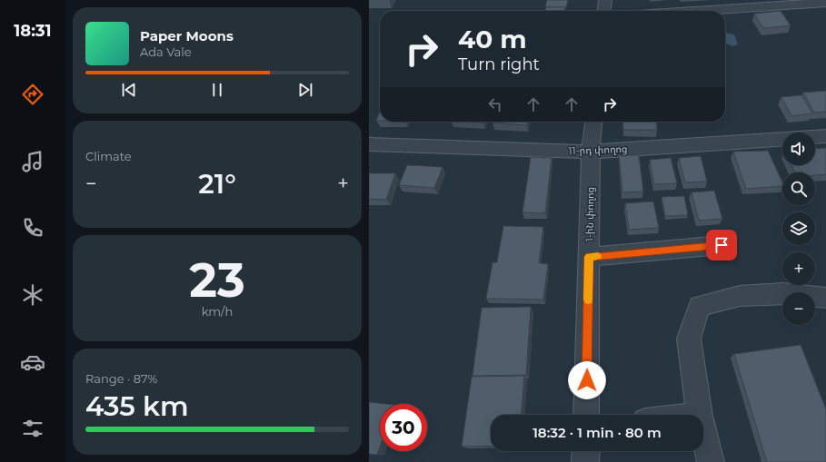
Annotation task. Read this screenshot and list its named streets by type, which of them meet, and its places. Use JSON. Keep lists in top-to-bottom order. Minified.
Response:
{"streets":{"street":["11-րդ փողոց","1-ին փողոց"]},"crossings":[["11-րդ փողոց","1-ին փողոց"]],"page":{"tabs":"18:31","turn":["40 m","Turn right"],"song":["Paper Moons","Ada Vale"],"tile":["Climate",["23","km/h"],["Range · 87%","435 km"]],"map_buttons":["+","−"],"heat":["−","21°","+"],"limit":"30","trip":"18:32 · 1 min · 80 m"}}
